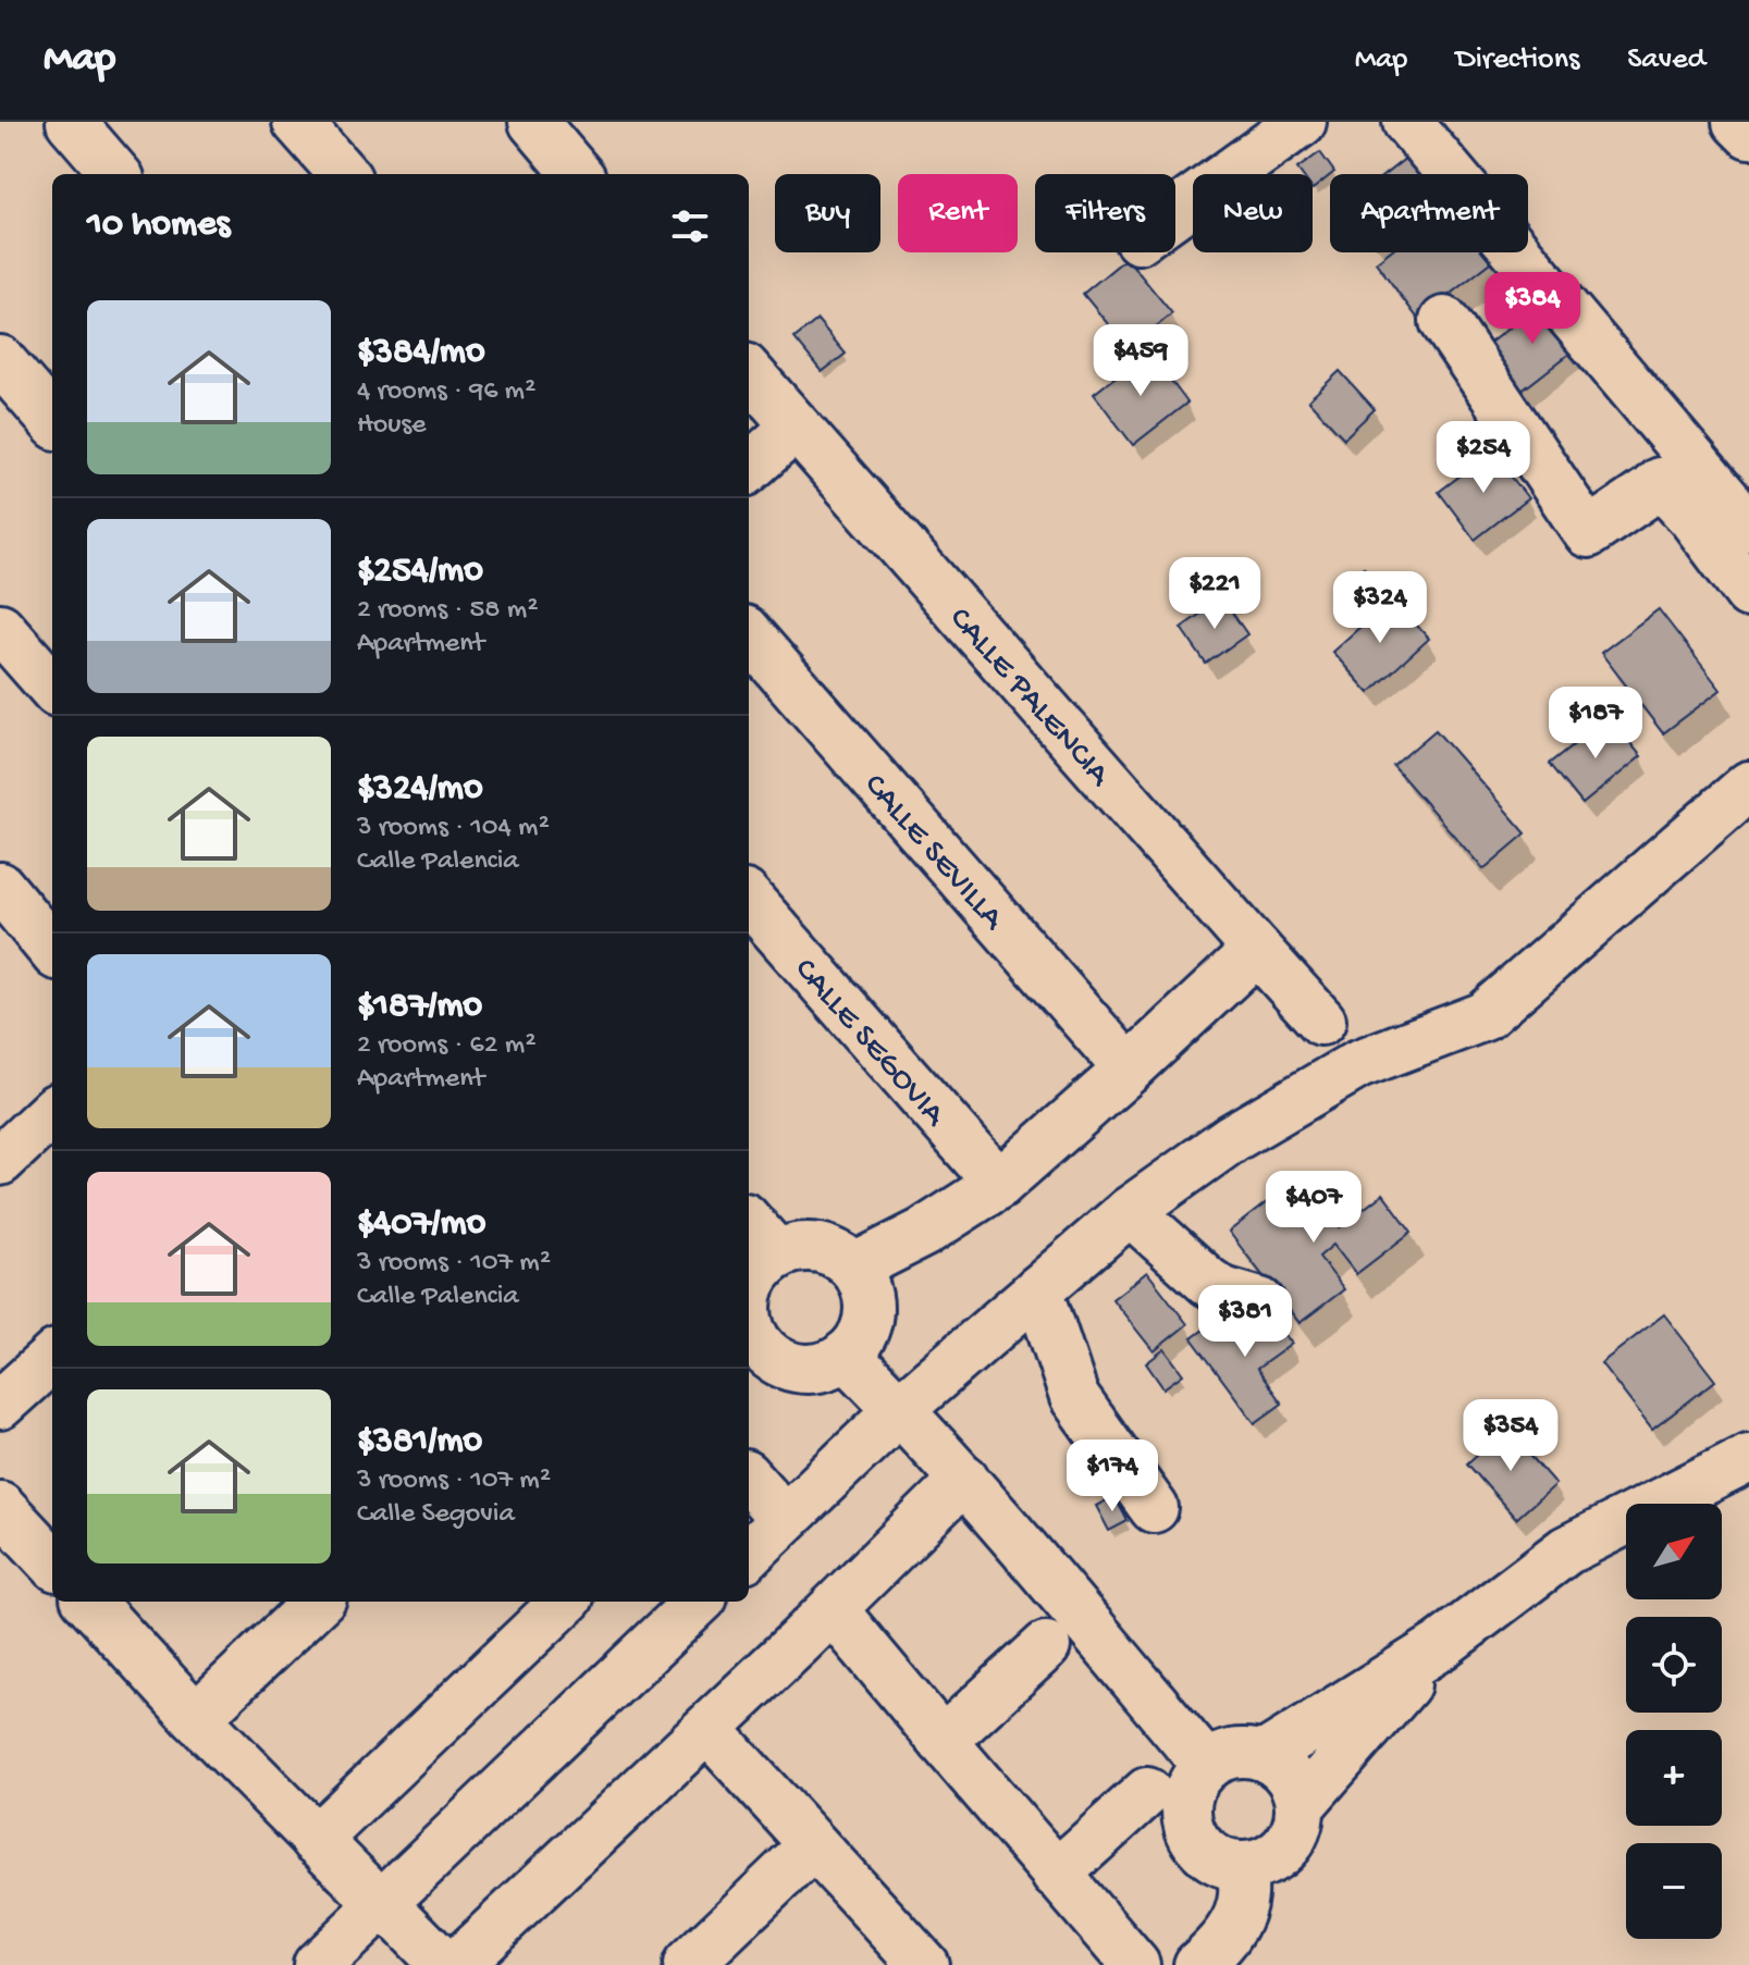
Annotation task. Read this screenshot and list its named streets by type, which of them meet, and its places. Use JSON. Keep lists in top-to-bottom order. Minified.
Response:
{"streets":{"street":["CALLE PALENCIA","CALLE SEVILLA","CALLE SEGOVIA"]},"north":"top right","page":{"header":"Map","nav":["Map","Directions","Saved"],"chip":["Buy","Rent","Filters","New","Apartment"],"heading":"10 homes","price":["$384","$459","$254","$221","$324","$187","$407","$381","$354","$174"],"list":[{"name":"$384/mo","note":"4 rooms · 96 m² · House"},{"name":"$254/mo","note":"2 rooms · 58 m² · Apartment"},{"name":"$324/mo","note":"3 rooms · 104 m² · Calle Palencia"},{"name":"$187/mo","note":"2 rooms · 62 m² · Apartment"},{"name":"$407/mo","note":"3 rooms · 107 m² · Calle Palencia"},{"name":"$381/mo","note":"3 rooms · 107 m² · Calle Segovia"}],"map_buttons":["+","−"]}}
